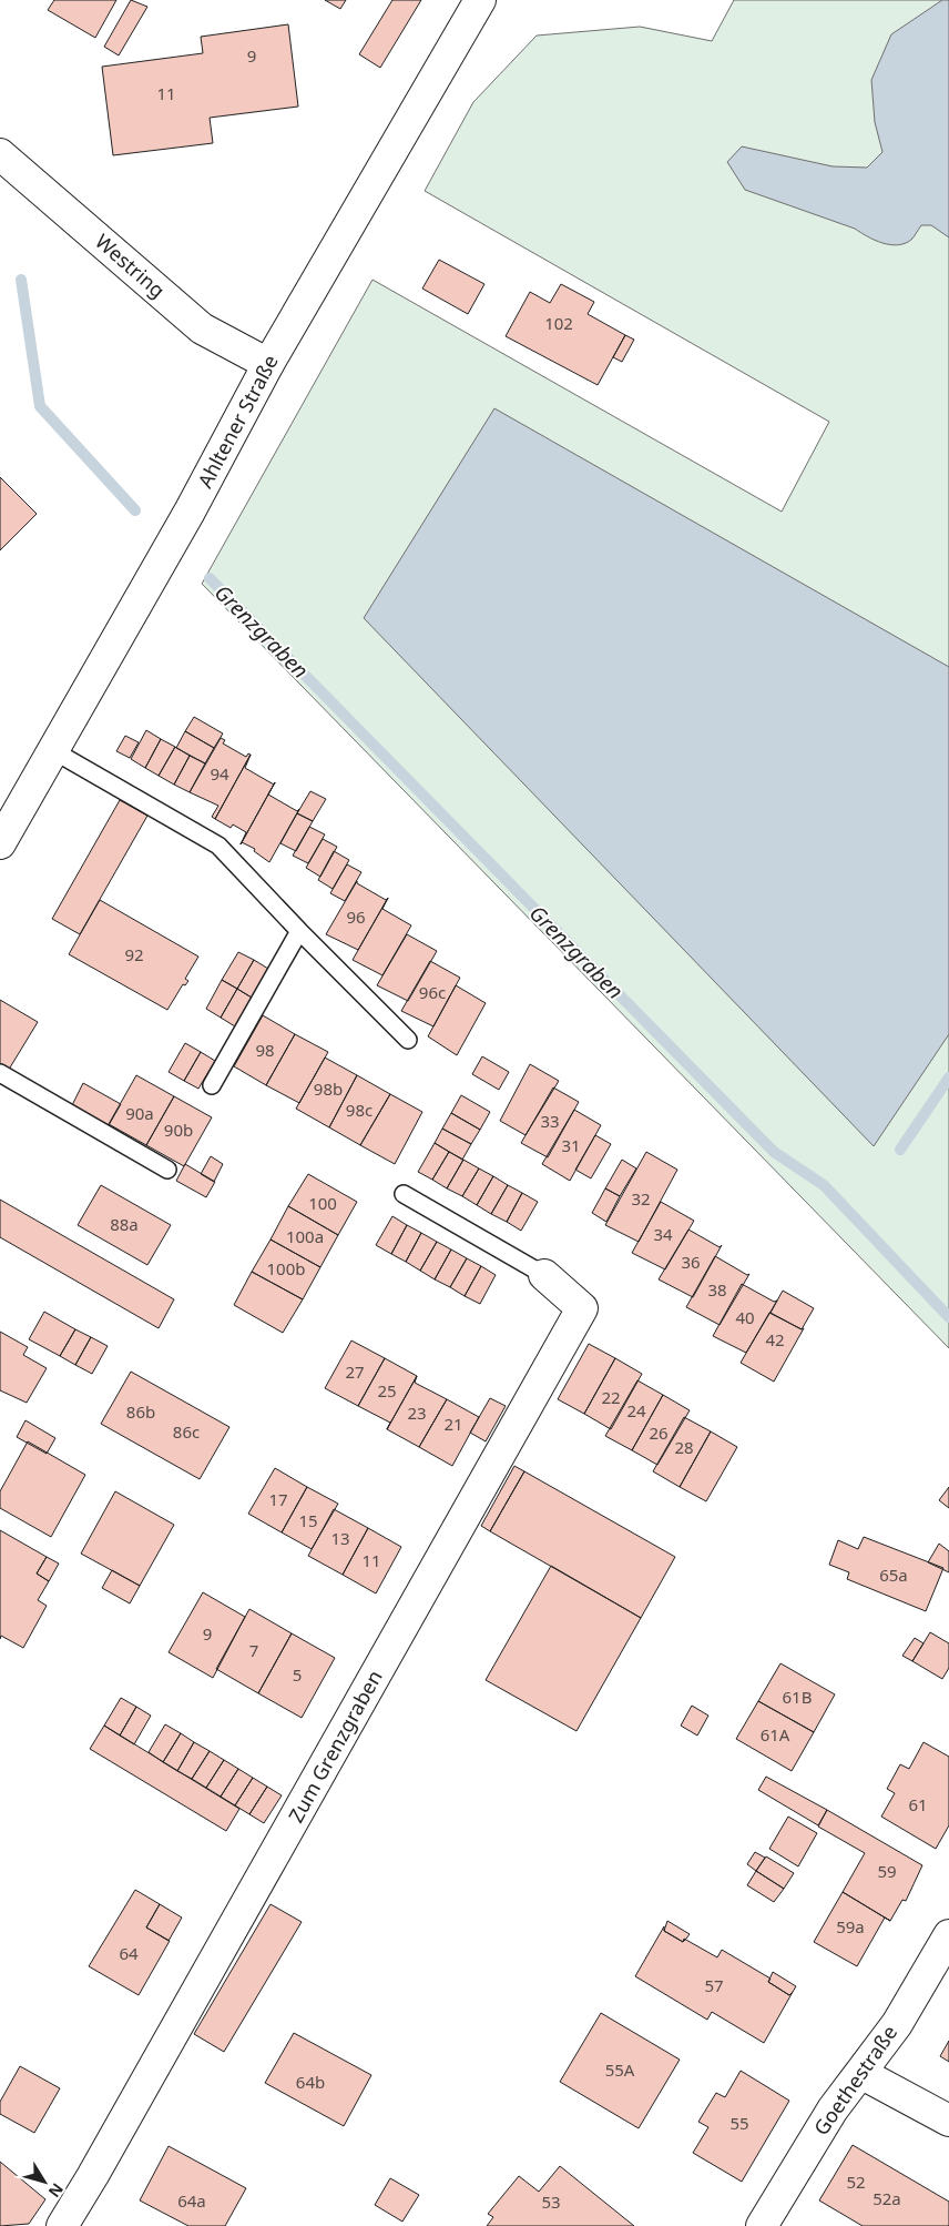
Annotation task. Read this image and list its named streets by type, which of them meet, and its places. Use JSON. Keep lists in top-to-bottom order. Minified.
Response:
{"streets":{"street":["Westring","Ahltener Straße","Zum Grenzgraben","Goethestraße"]},"crossings":[["Westring","Ahltener Straße"]],"water":["Grenzgraben"],"house_numbers":["9","11","102","94","96","92","96c","98","98b","98c","90a","33","90b","31","32","100","88a","34","100a","36","100b","38","40","42","27","25","22","24","86b","23","21","86c","26","28","17","15","13","11","65a","9","7","5","61B","61A","61","59","59a","64","57","55A","64b","55","52","52a","64a","53"],"north":"bottom right"}
